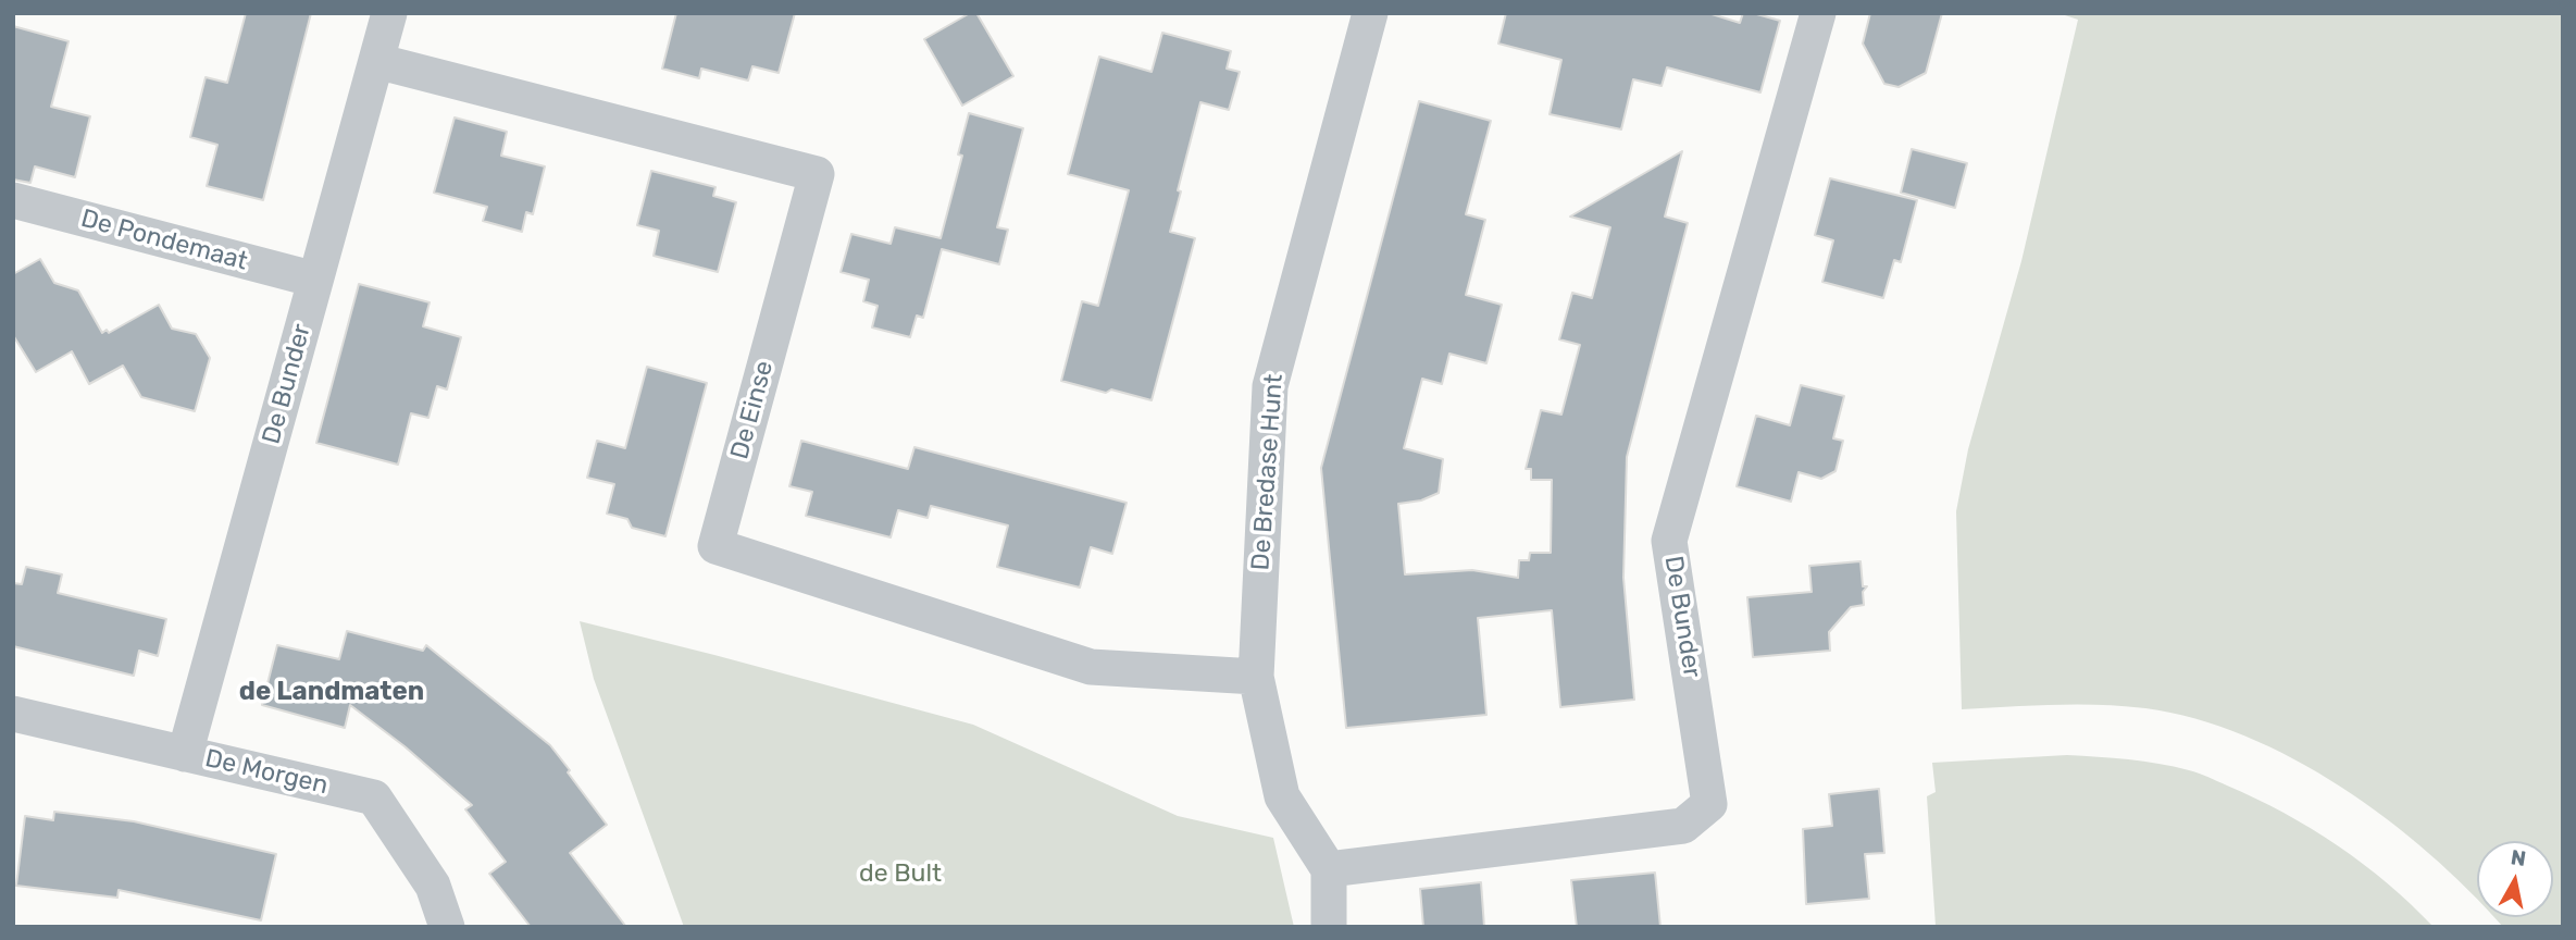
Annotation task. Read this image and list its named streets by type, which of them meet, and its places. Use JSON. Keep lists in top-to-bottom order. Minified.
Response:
{"streets":{"street":["De Pondemaat","De Bunder","De Einse","De Bredase Hunt","De Morgen"]},"crossings":[["De Pondemaat","De Bunder"],["De Bunder","De Einse"],["De Bunder","De Bredase Hunt"],["De Bunder","De Morgen"],["De Einse","De Bredase Hunt"]],"districts":["de Landmaten"],"parks":["de Bult"],"north":"top"}
